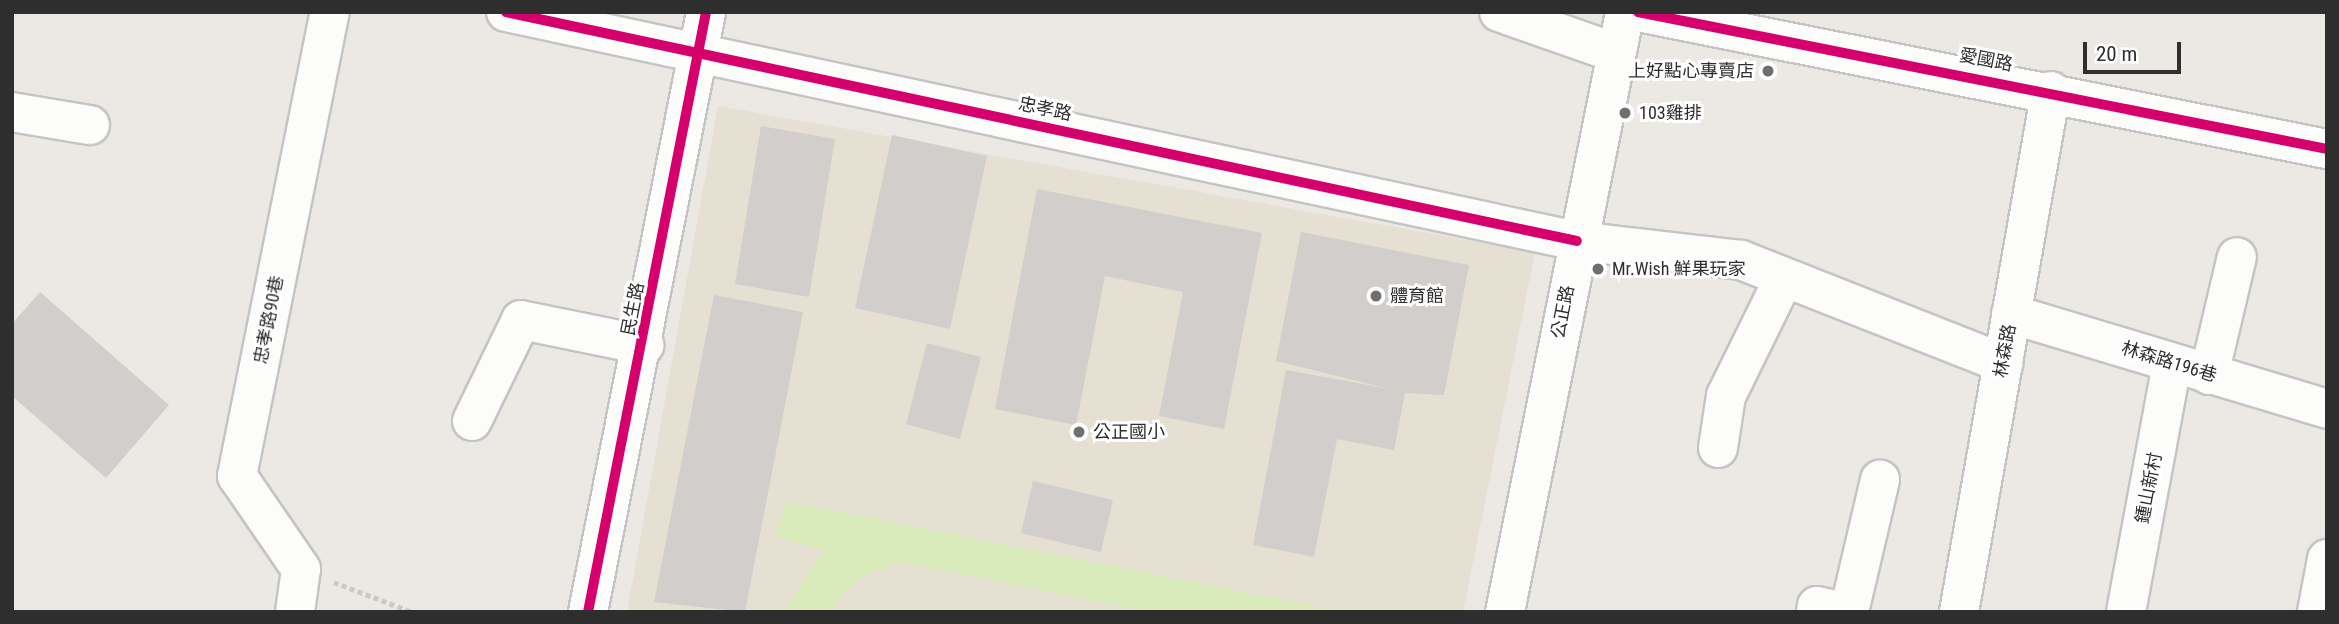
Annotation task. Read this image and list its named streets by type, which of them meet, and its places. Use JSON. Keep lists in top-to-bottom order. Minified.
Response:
{"streets":{"street":["愛國路","忠孝路","民生路","公正路","忠孝路90巷","林森路","林森路196巷","鍾山新村"]},"crossings":[["愛國路","林森路"],["忠孝路","民生路"],["忠孝路","公正路"],["忠孝路","林森路"],["林森路","林森路196巷"],["林森路196巷","鍾山新村"]],"places":["上好點心專賣店","103雞排","Mr.Wish 鮮果玩家","體育館","公正國小"],"scale_bar":"20 m"}
